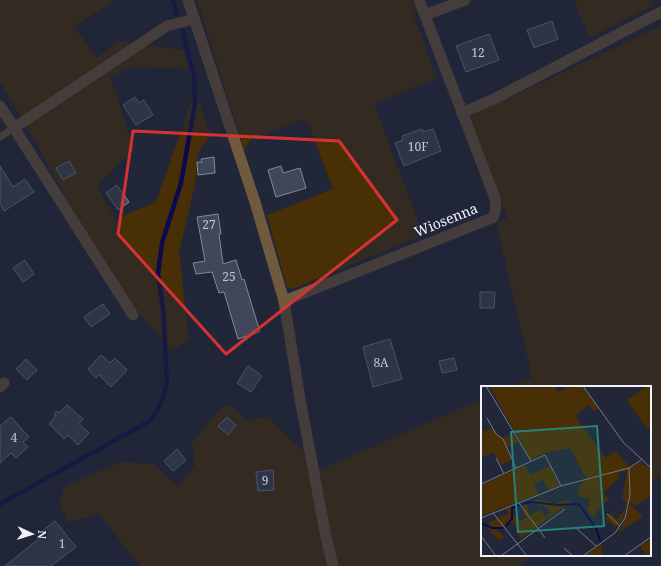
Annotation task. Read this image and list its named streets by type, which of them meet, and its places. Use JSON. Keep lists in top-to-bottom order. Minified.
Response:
{"streets":{"street":["Wiosenna"]},"house_numbers":["12","10F","27","25","8A","4","9","1"],"north":"right"}
